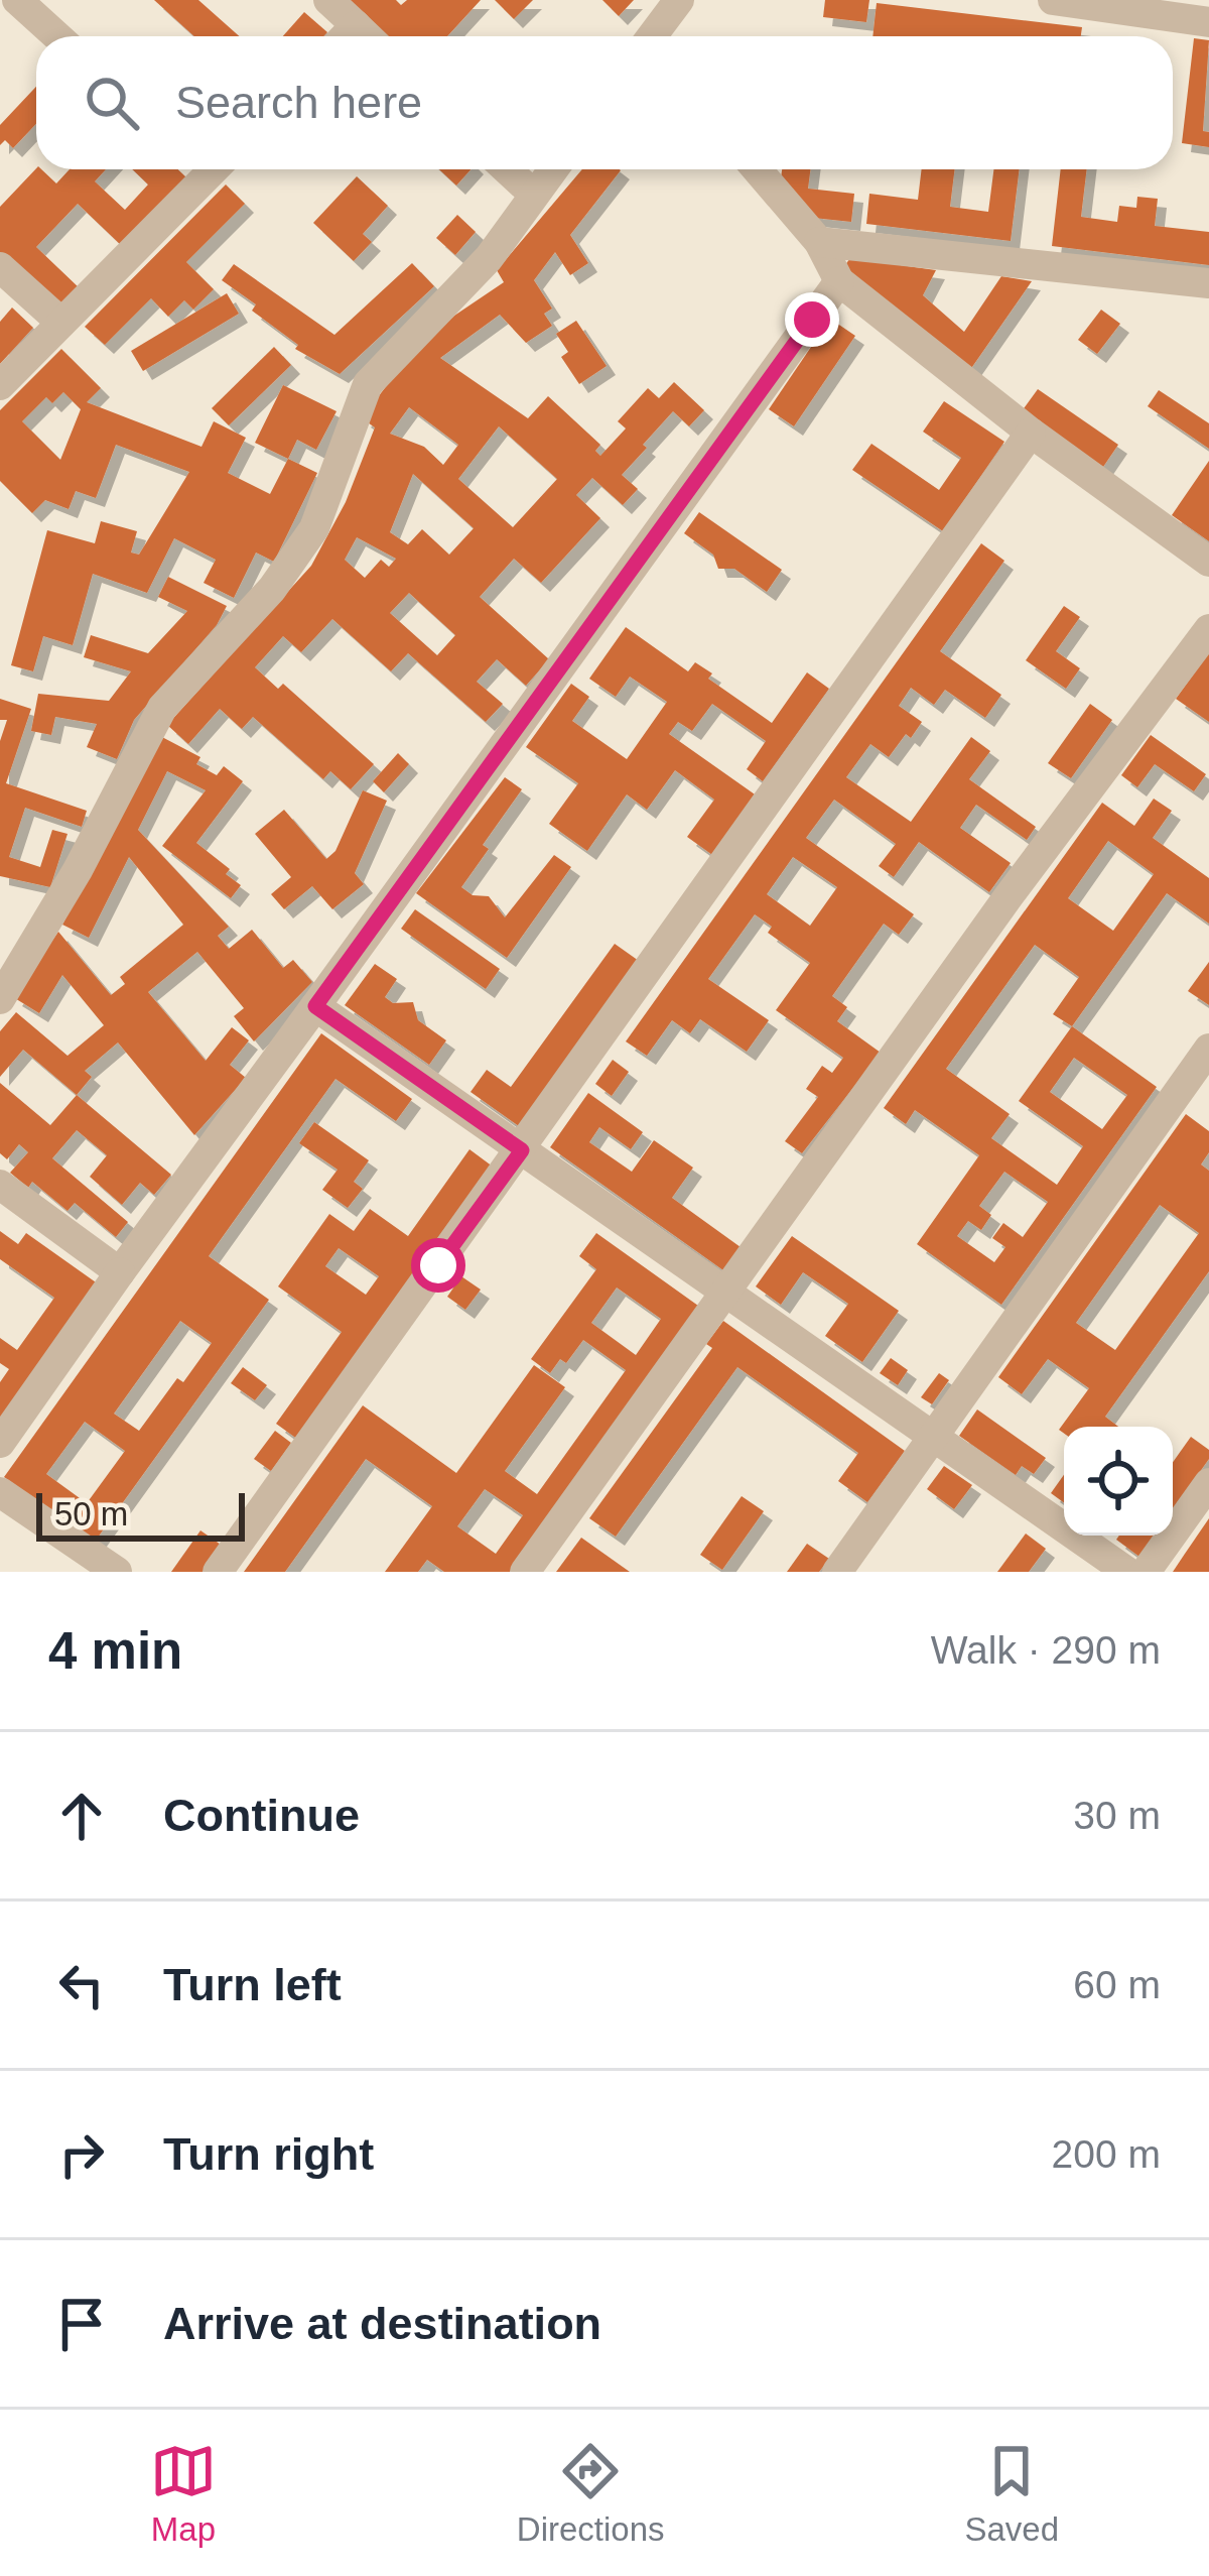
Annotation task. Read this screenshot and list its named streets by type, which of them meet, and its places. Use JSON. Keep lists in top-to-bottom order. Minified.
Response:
{"scale_bar":"50 m","page":{"search":"Search here","scale":"50 m","heading":["4 min","Walk · 290 m"],"list":[["Continue","30 m"],["Turn left","60 m"],["Turn right","200 m"],"Arrive at destination"],"nav":["Map","Directions","Saved"]}}
